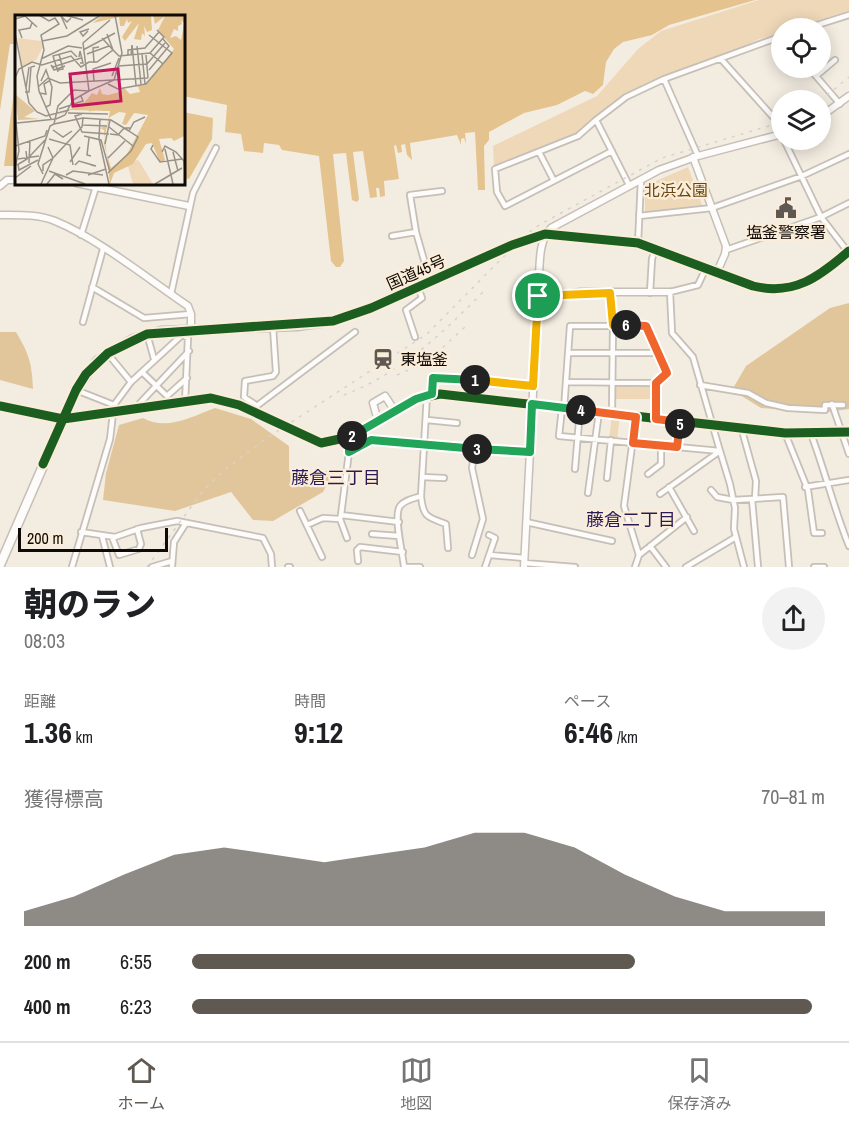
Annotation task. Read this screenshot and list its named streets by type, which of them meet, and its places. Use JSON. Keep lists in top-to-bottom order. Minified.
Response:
{"streets":{"highway":["国道45号"]},"districts":["藤倉三丁目","藤倉二丁目"],"parks":["北浜公園"],"places":{"public building":["塩釜警察署"],"station":["東塩釜"]},"scale_bar":"200 m","page":{"pins":["6","1","4","5","2","3"],"scale":"200 m","heading":["朝のラン","08:03"],"stats":[["距離","1.36 km"],["時間","9:12"],["ペース","6:46 /km"]],"chart":["獲得標高","70–81 m"],"list":[{"name":"200 m","note":"6:55"},{"name":"400 m","note":"6:23"}],"tabs":["ホーム","地図","保存済み"]}}
